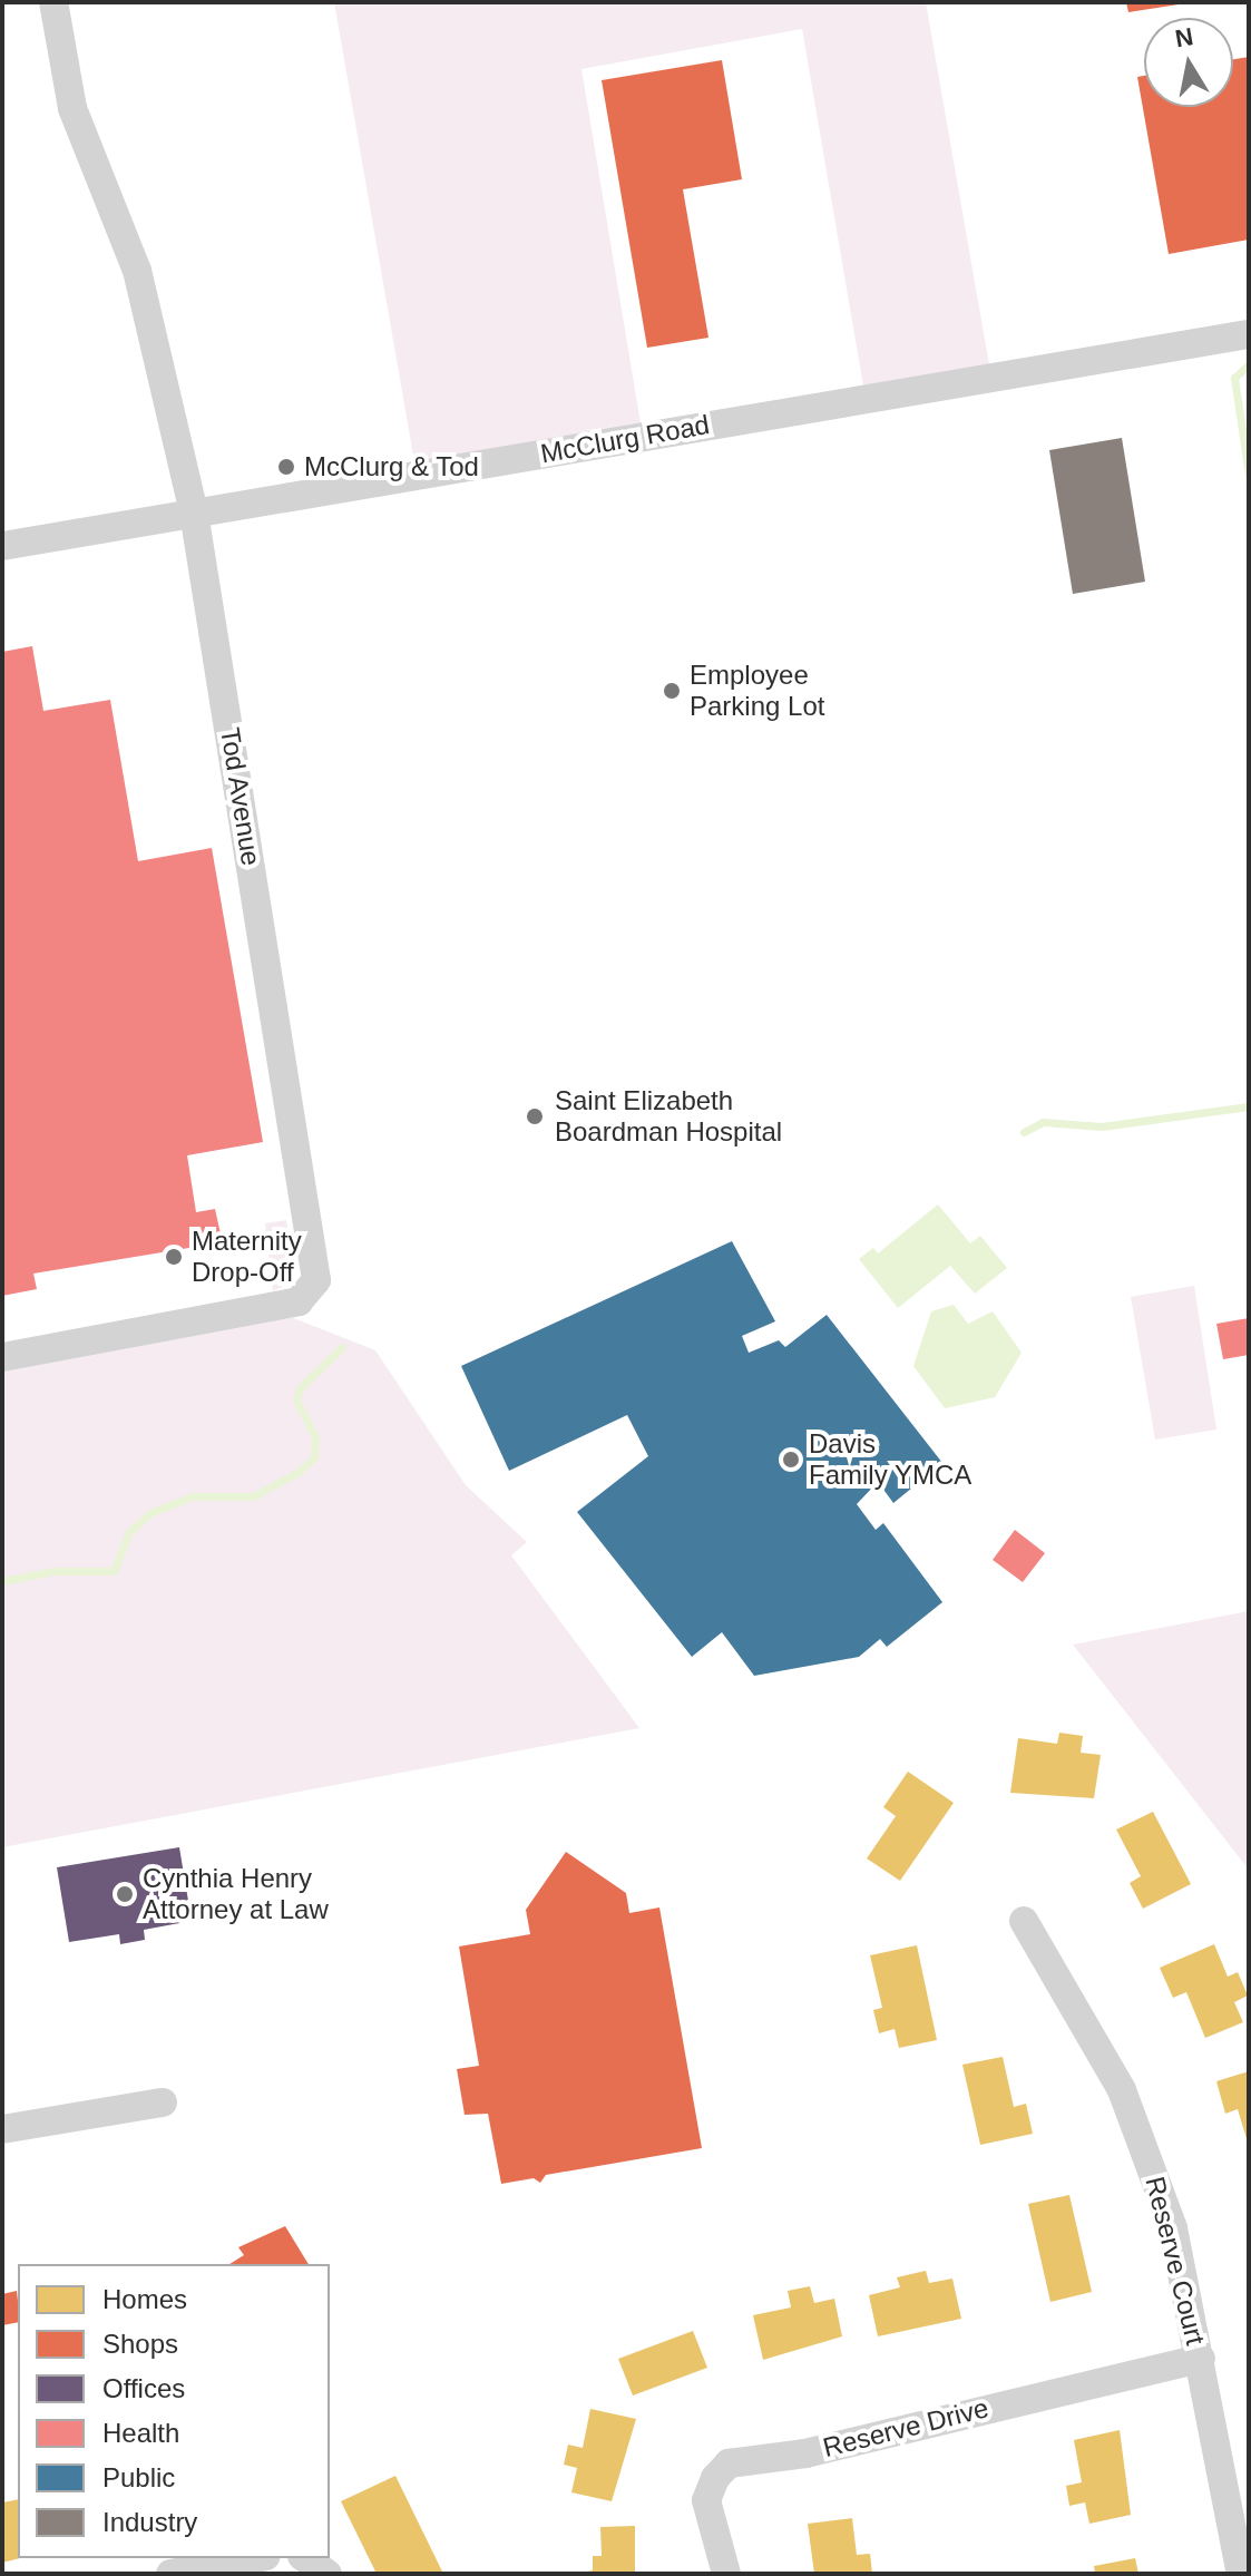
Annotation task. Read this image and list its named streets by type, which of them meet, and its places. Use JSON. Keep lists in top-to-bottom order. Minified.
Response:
{"streets":{"street":["McClurg Road","Tod Avenue","Reserve Court","Reserve Drive"]},"crossings":[["McClurg Road","Tod Avenue"],["Reserve Court","Reserve Drive"]],"places":["McClurg & Tod","Employee Parking Lot","Saint Elizabeth Boardman Hospital","Maternity Drop-Off","Davis Family YMCA","Cynthia Henry Attorney at Law"],"legend":["Homes","Shops","Offices","Health","Public","Industry"],"north":"top"}
